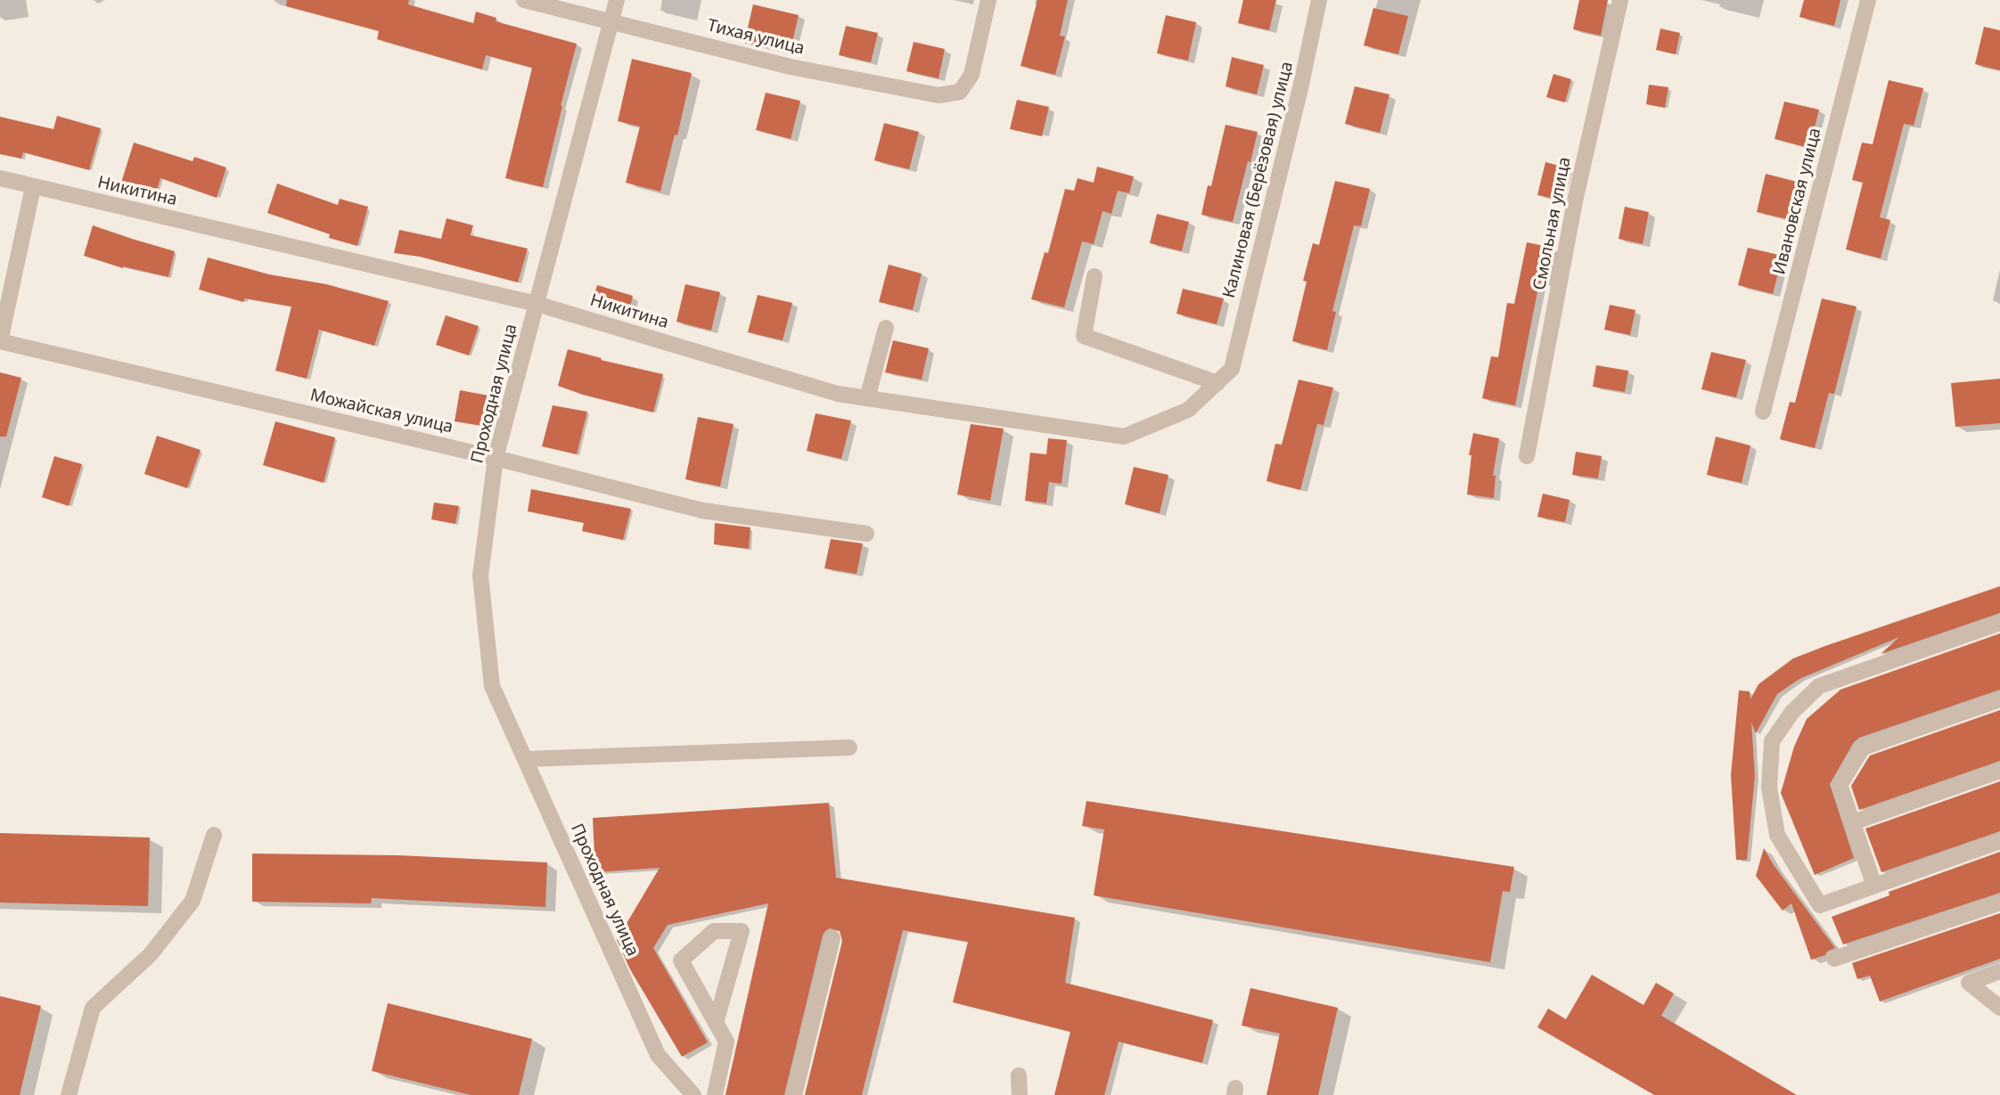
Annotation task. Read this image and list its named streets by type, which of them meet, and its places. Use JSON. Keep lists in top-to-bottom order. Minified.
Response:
{"streets":{"lane":["Тихая улица","Калиновая (Берёзовая) улица","Никитина","Ивановская улица","Смольная улица","Проходная улица","Можайская улица"]},"crossings":[["Тихая улица","Проходная улица"],["Калиновая (Берёзовая) улица","Никитина"],["Никитина","Проходная улица"],["Проходная улица","Можайская улица"]]}
